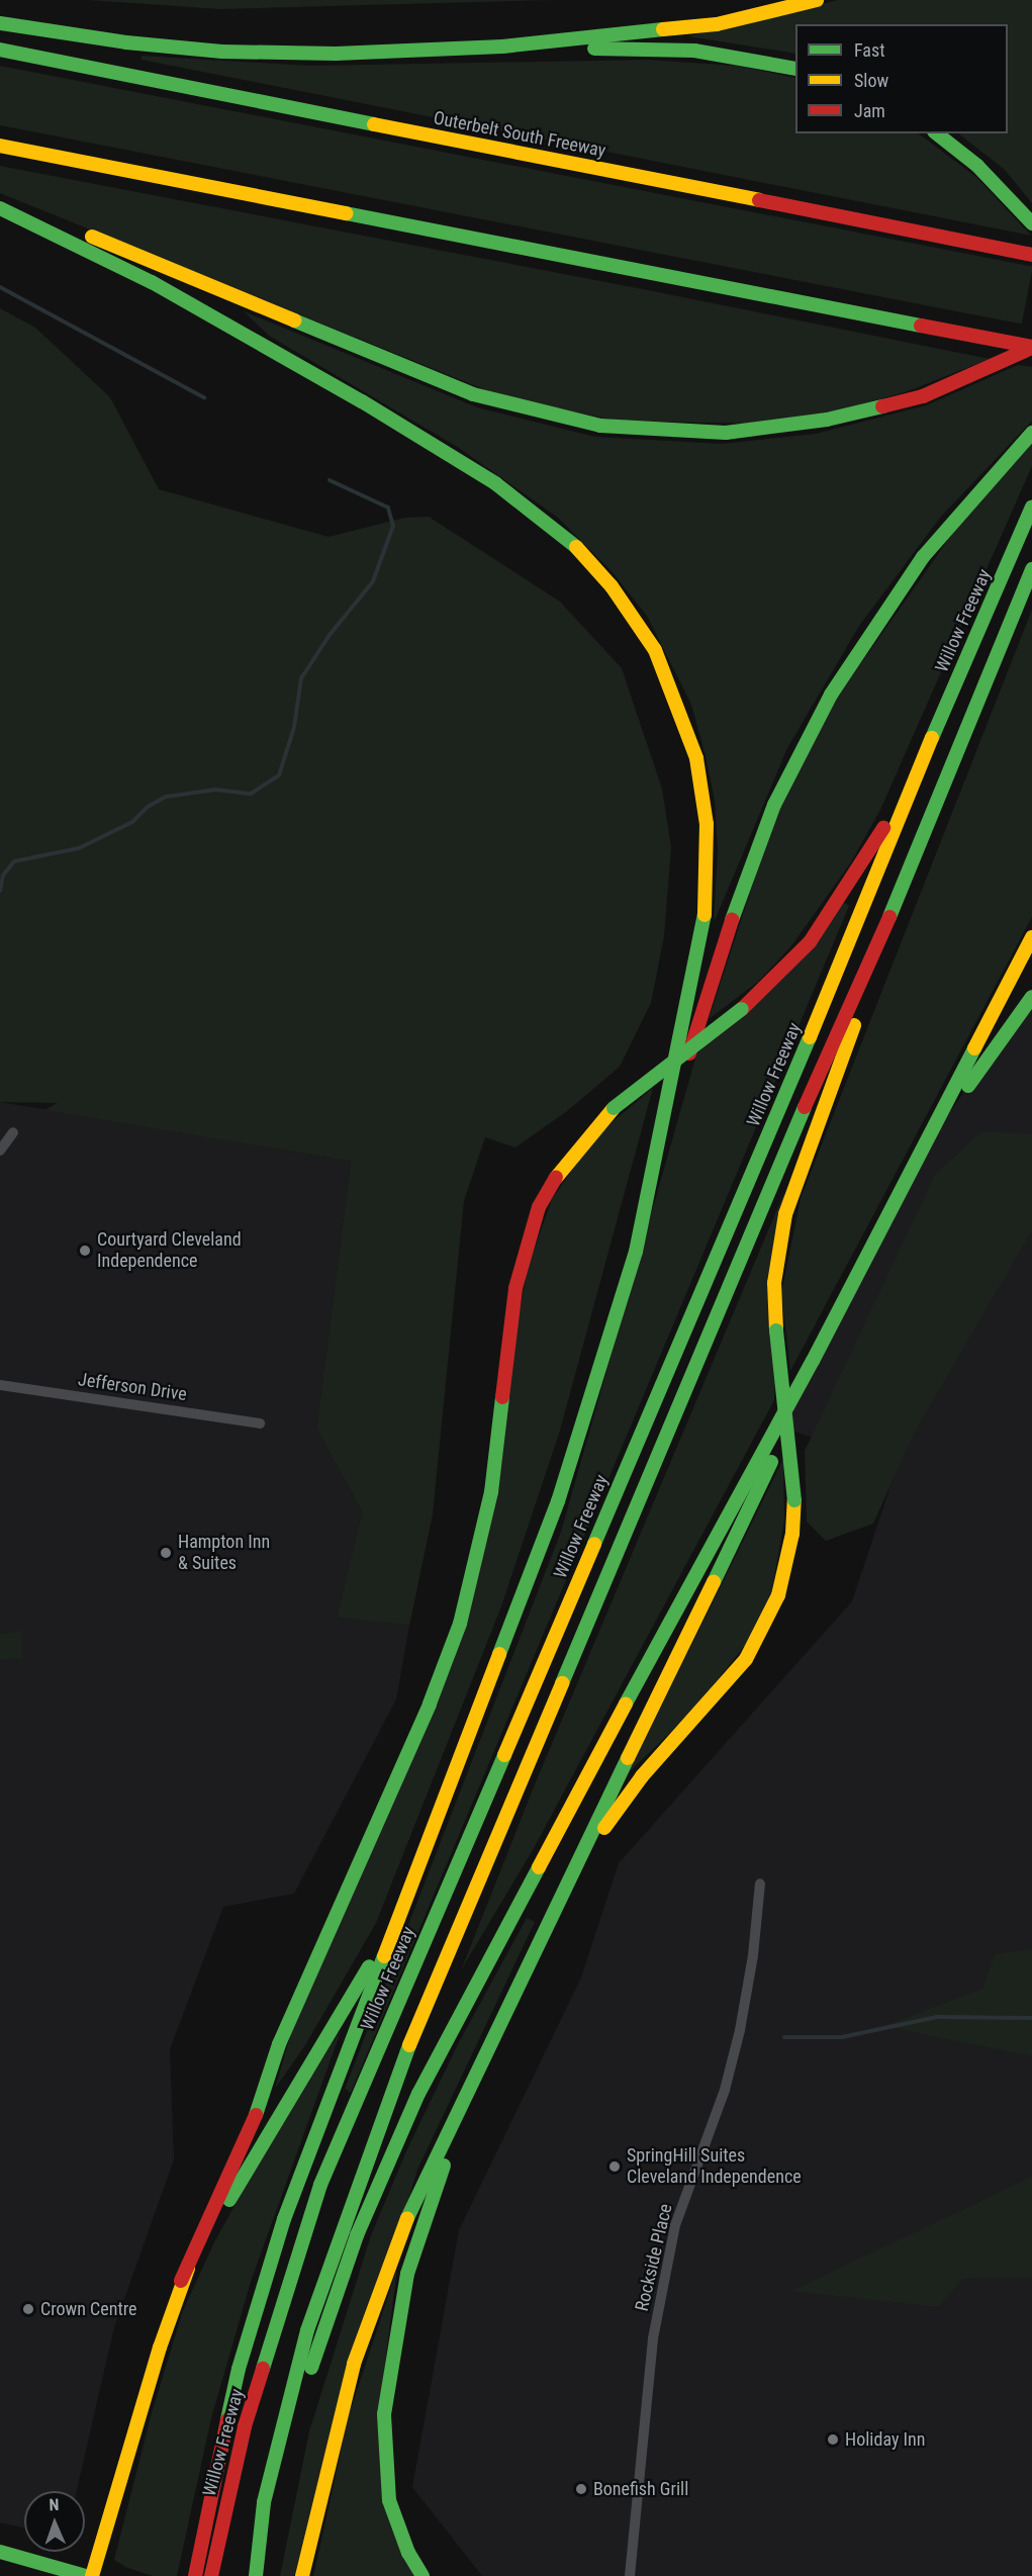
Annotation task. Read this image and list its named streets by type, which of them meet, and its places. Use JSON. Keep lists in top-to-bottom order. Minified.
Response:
{"streets":{"main road":["Outerbelt South Freeway","Willow Freeway"],"street":["Jefferson Drive","Rockside Place"]},"places":["Courtyard Cleveland Independence","Hampton Inn & Suites","SpringHill Suites Cleveland Independence","Crown Centre","Holiday Inn","Bonefish Grill"],"legend":["Fast","Slow","Jam"],"north":"top"}
